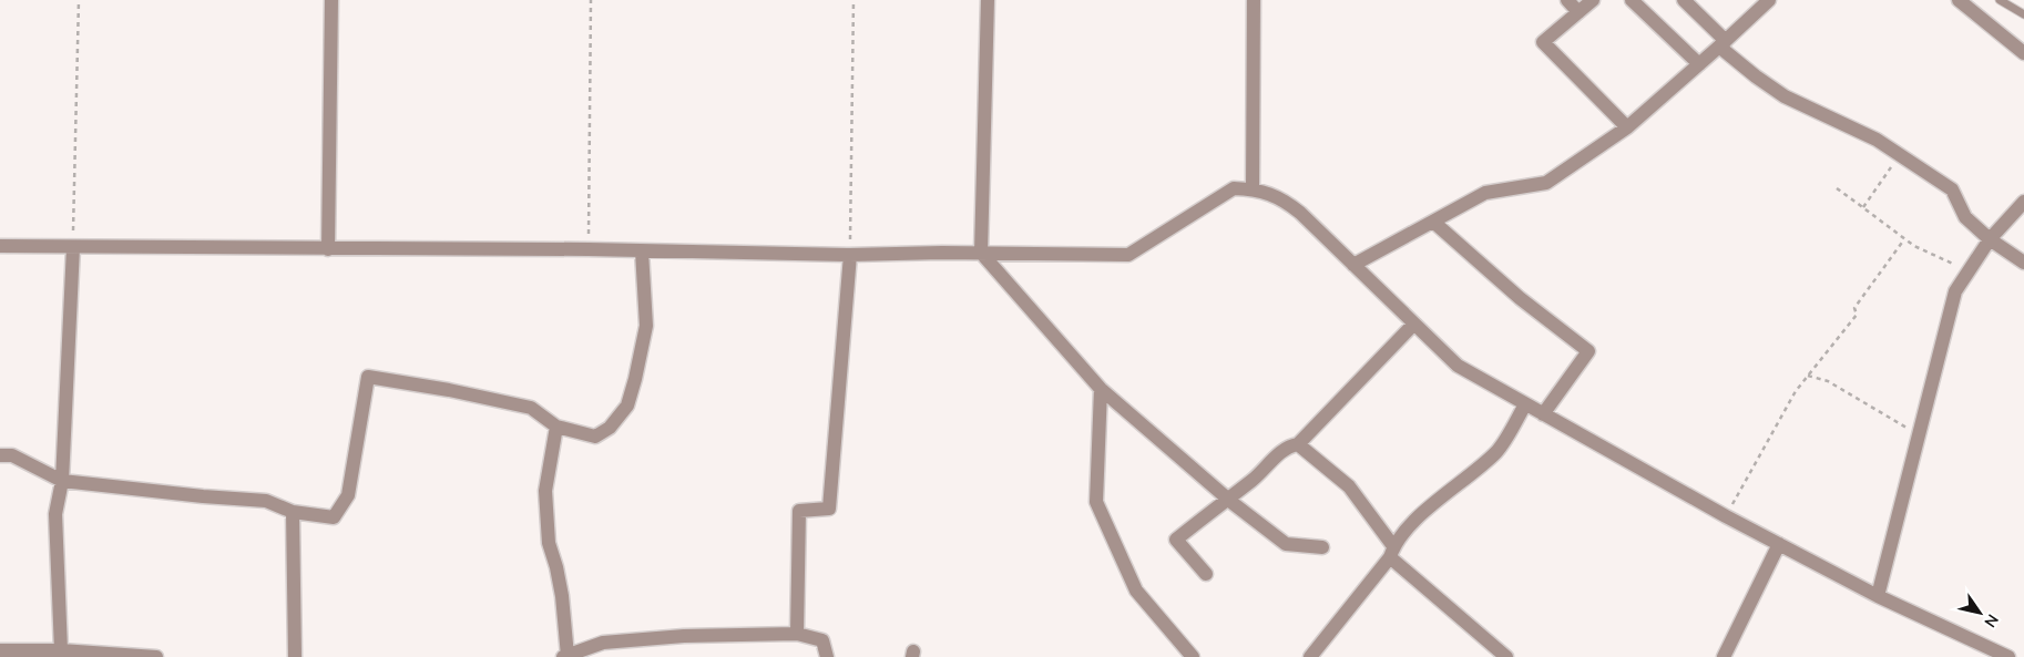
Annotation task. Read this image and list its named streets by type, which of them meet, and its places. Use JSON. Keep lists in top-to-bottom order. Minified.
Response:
{"north":"bottom right"}
